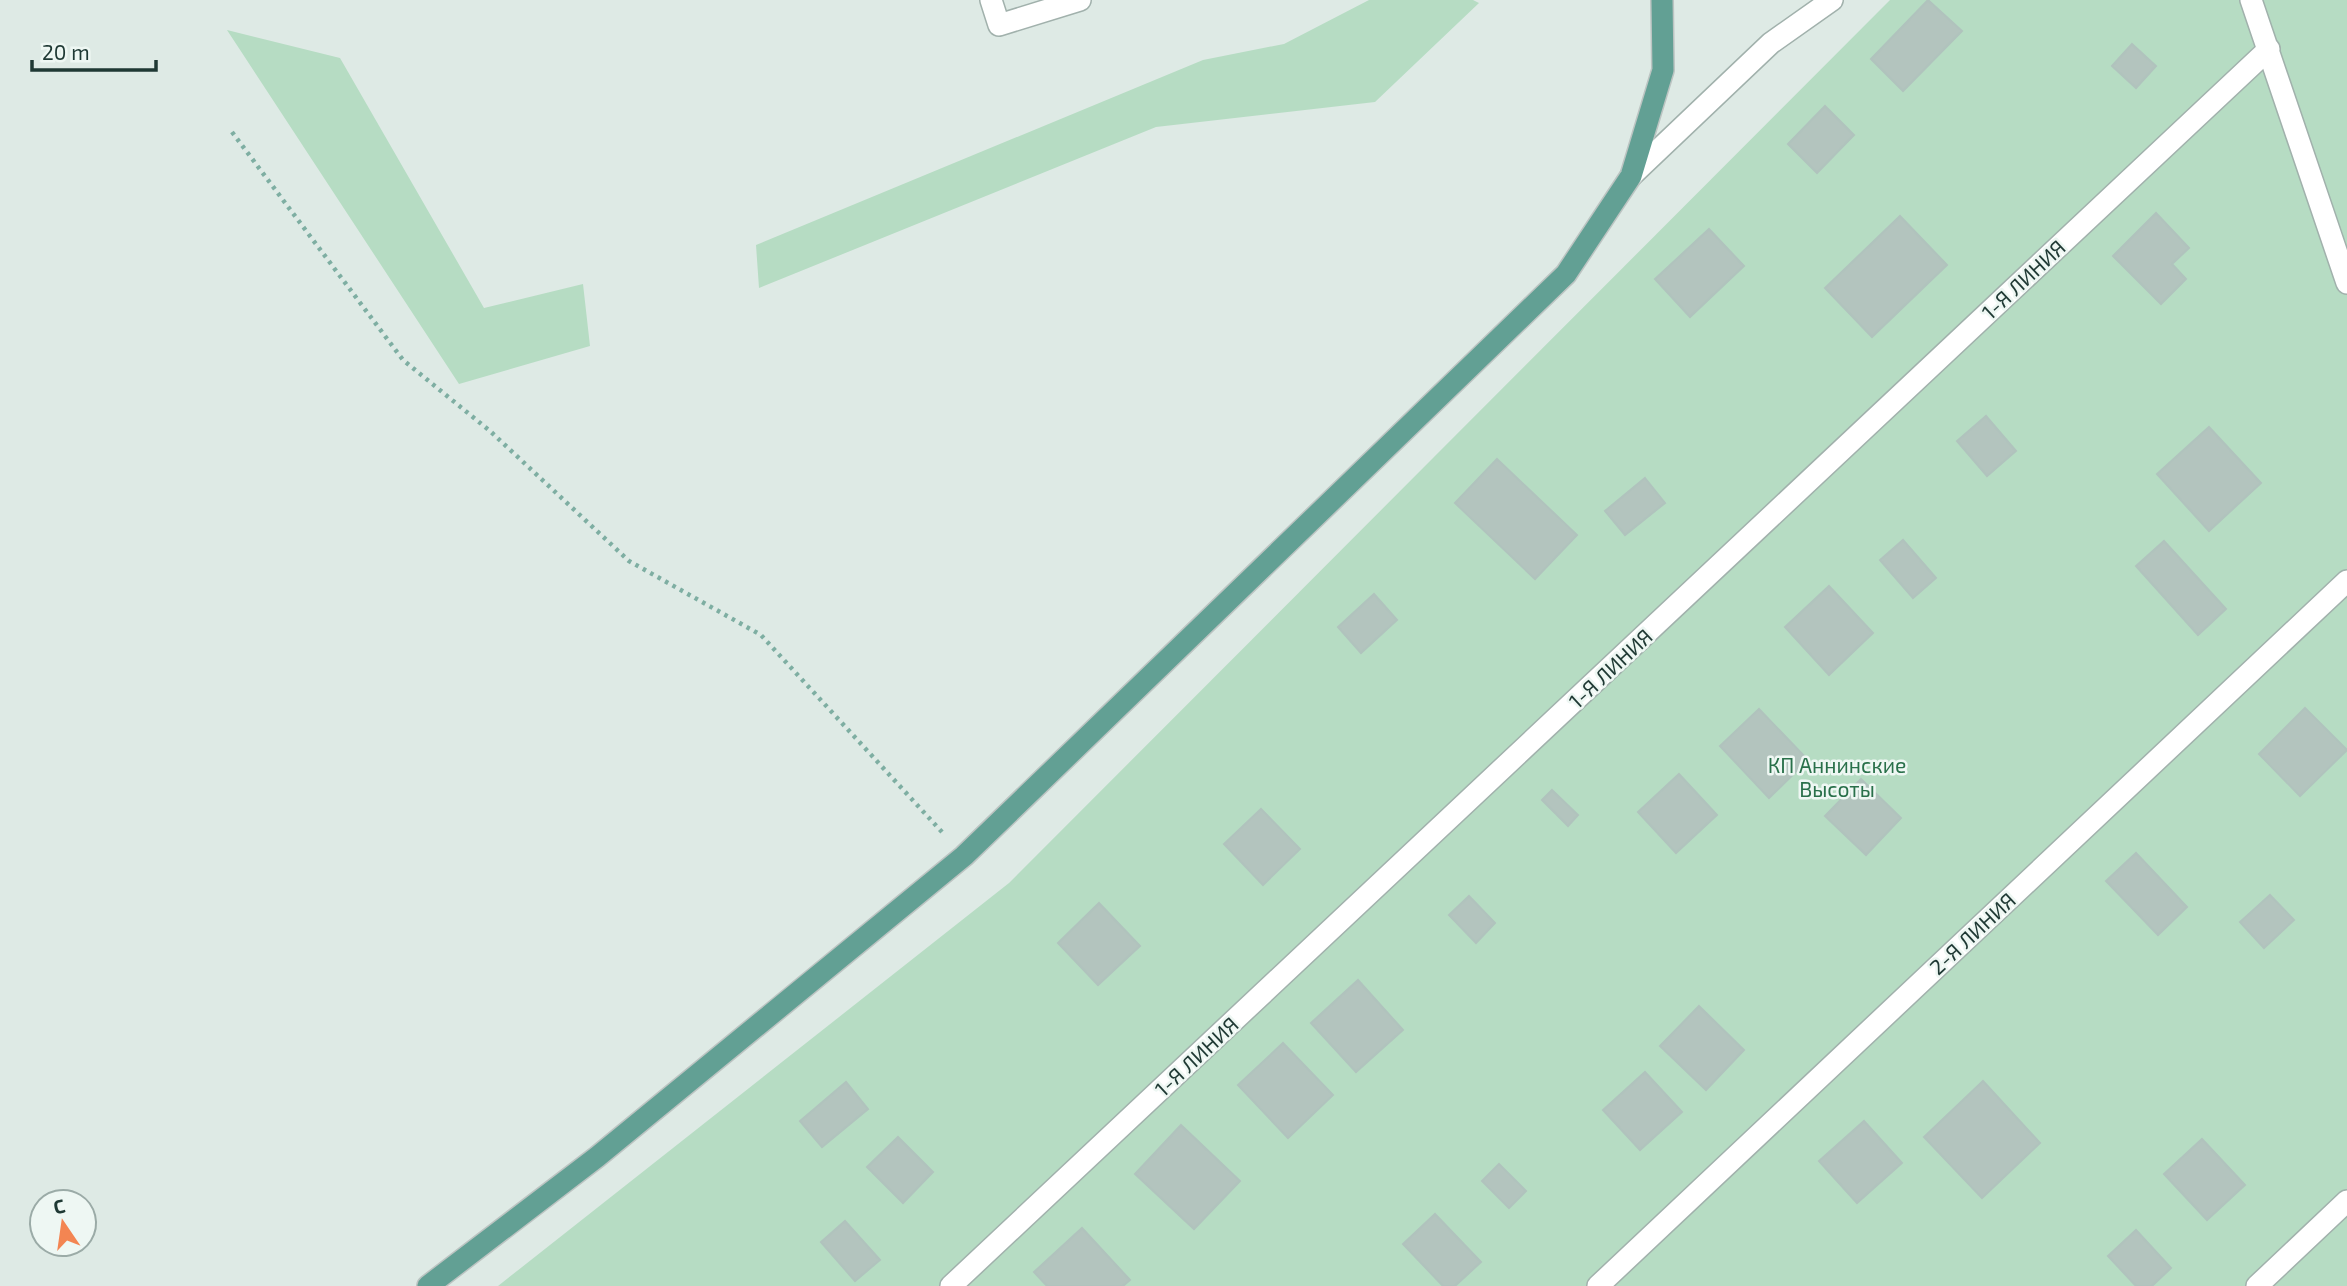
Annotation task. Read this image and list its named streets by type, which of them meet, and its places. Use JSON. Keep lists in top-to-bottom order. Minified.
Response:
{"streets":{"street":["1-Я ЛИНИЯ","2-Я ЛИНИЯ"]},"parks":["КП Аннинские Высоты"],"scale_bar":"20 m","north":"top"}
